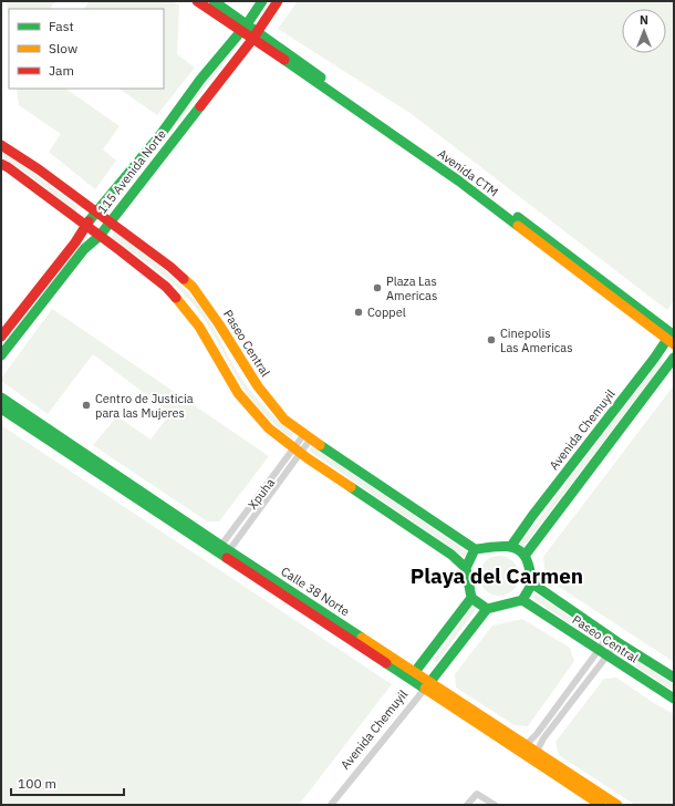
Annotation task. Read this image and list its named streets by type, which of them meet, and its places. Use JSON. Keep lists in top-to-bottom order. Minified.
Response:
{"streets":{"main road":["115 Avenida Norte","Avenida CTM","Paseo Central","Avenida Chemuyil","Calle 38 Norte"],"street":["Xpuha"]},"crossings":[["115 Avenida Norte","Avenida CTM"],["115 Avenida Norte","Paseo Central"],["Avenida CTM","Avenida Chemuyil"],["Paseo Central","Avenida Chemuyil"],["Paseo Central","Xpuha"],["Avenida Chemuyil","Calle 38 Norte"],["Xpuha","Calle 38 Norte"]],"districts":["Playa del Carmen"],"places":["Plaza Las Americas","Coppel","Cinepolis Las Americas","Centro de Justicia para las Mujeres"],"legend":["Fast","Slow","Jam"],"scale_bar":"100 m","north":"top"}
